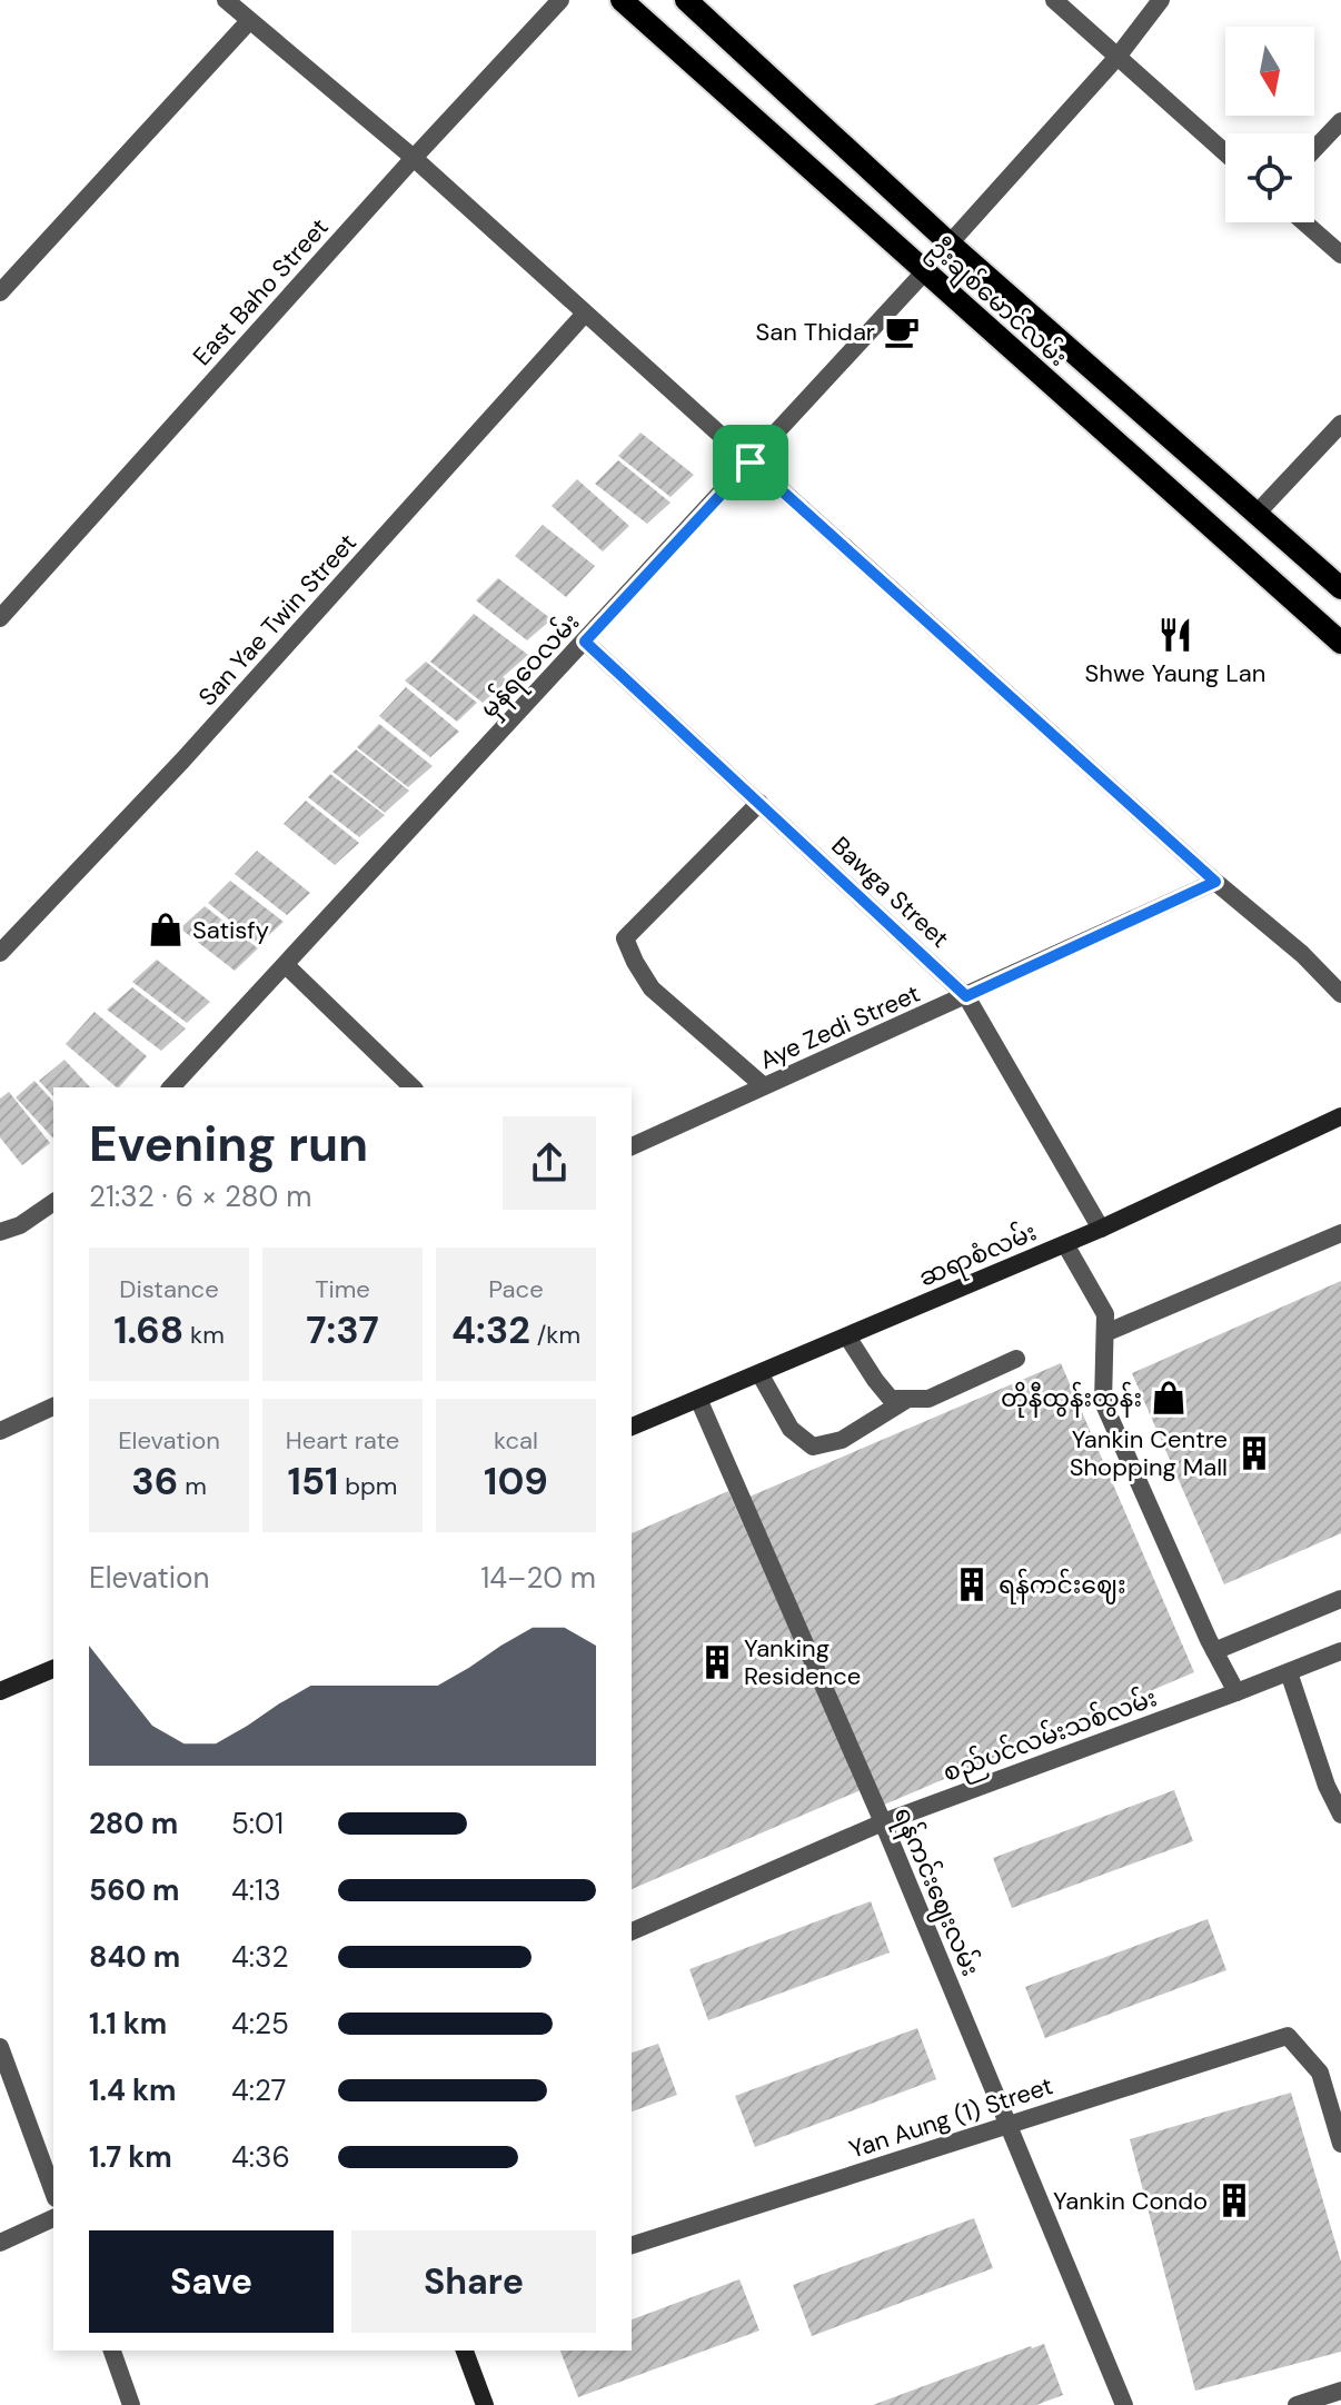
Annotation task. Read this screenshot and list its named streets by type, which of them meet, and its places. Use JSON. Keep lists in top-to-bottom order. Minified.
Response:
{"streets":{"main road":["ဦးချစ်မောင်လမ်း","ဆရာစံလမ်း"],"street":["East Baho Street","San Yae Twin Street","မှန်ရဝေလမ်း","Bawga Street","Aye Zedi Street","စည်ပင်လမ်းသစ်လမ်း","ရန်ကင်းဈေးလမ်း","Yan Aung (1) Street"]},"crossings":[["ဦးချစ်မောင်လမ်း","မှန်ရဝေလမ်း"],["မှန်ရဝေလမ်း","Bawga Street"],["Bawga Street","Aye Zedi Street"],["Bawga Street","ဆရာစံလမ်း"],["ဆရာစံလမ်း","ရန်ကင်းဈေးလမ်း"],["စည်ပင်လမ်းသစ်လမ်း","ရန်ကင်းဈေးလမ်း"],["ရန်ကင်းဈေးလမ်း","Yan Aung (1) Street"]],"places":{"cafe":["San Thidar"],"restaurant":["Shwe Yaung Lan"],"shop":["Satisfy","တိုနီထွန်းထွန်း"],"building":["Yankin Centre Shopping Mall","ရန်ကင်းဈေး","Yanking Residence","Yankin Condo"]},"north":"bottom","page":{"heading":["Evening run","21:32 · 6 × 280 m"],"stats":[["Distance","1.68 km"],["Time","7:37"],["Pace","4:32 /km"],["Elevation","36 m"],["Heart rate","151 bpm"],["kcal","109"]],"chart":["Elevation","14–20 m"],"list":[{"name":"280 m","note":"5:01"},{"name":"560 m","note":"4:13"},{"name":"840 m","note":"4:32"},{"name":"1.1 km","note":"4:25"},{"name":"1.4 km","note":"4:27"},{"name":"1.7 km","note":"4:36"}],"buttons":["Save","Share"]}}
